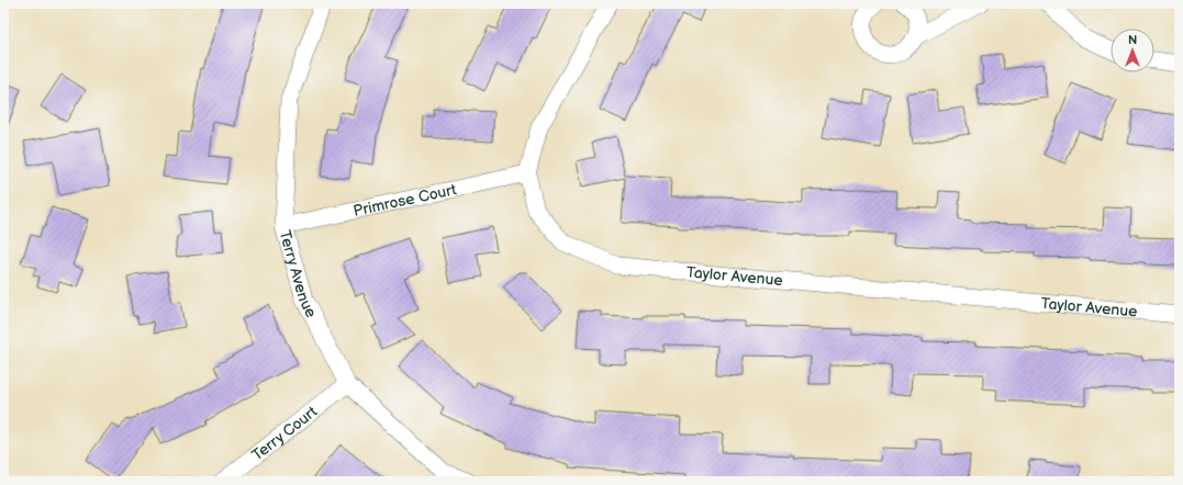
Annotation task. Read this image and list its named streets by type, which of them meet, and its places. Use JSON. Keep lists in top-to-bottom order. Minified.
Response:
{"streets":{"street":["Primrose Court","Terry Avenue","Taylor Avenue","Terry Court"]},"crossings":[["Primrose Court","Terry Avenue"],["Primrose Court","Taylor Avenue"],["Terry Avenue","Terry Court"]],"north":"top"}
